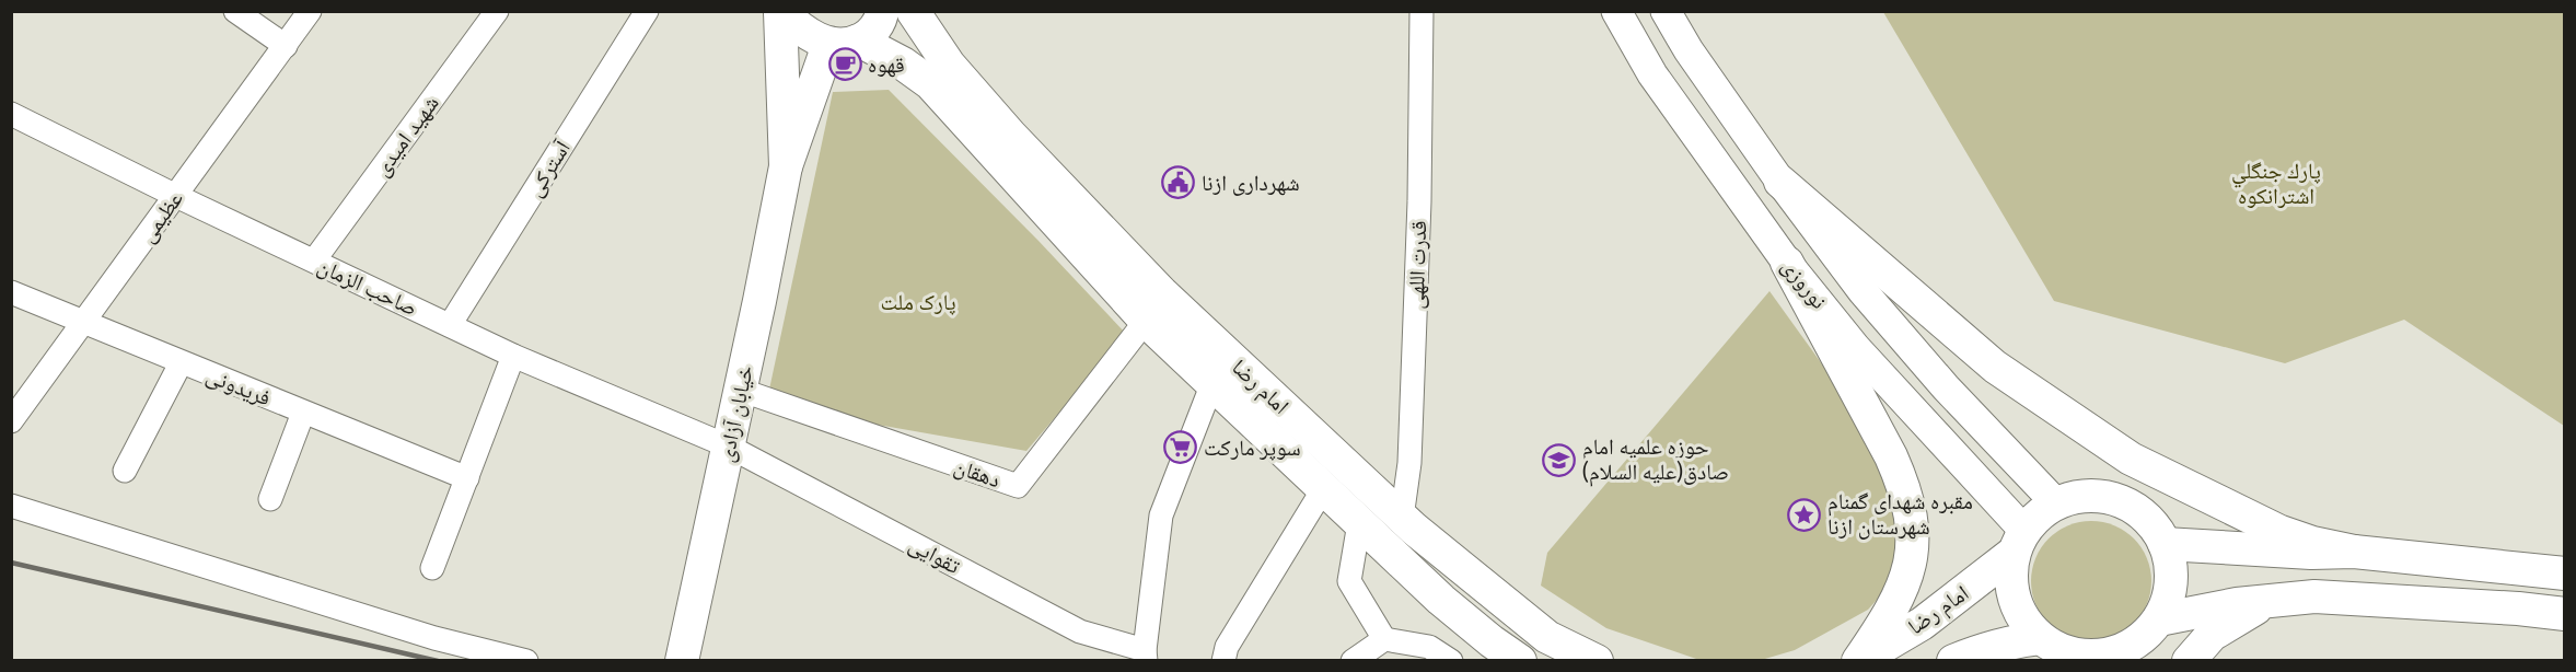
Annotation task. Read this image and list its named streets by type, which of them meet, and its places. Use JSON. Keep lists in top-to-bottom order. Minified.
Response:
{"streets":{"main road":["امام رضا","خیابان آزادی"],"street":["شهید امیدی","آسترکی","عظیمی","قدرت اللهی","نوروزی","صاحب الزمان","فریدونی","دهقان","تقوایی"]},"crossings":[["شهید امیدی","صاحب الزمان"],["آسترکی","صاحب الزمان"],["عظیمی","صاحب الزمان"],["عظیمی","فریدونی"],["قدرت اللهی","امام رضا"],["نوروزی","امام رضا"],["صاحب الزمان","خیابان آزادی"],["صاحب الزمان","تقوایی"],["امام رضا","دهقان"],["خیابان آزادی","دهقان"],["خیابان آزادی","تقوایی"]],"parks":["پارك جنگلي اشترانكوه","پارک ملت"],"places":{"cafe":["قهوه"],"public building":["شهرداری ازنا"],"supermarket":["سوپر مارکت"],"school or university":["حوزه علمیه امام صادق(علیه السلام)"],"place":["مقبره شهدای گمنام شهرستان ازنا"]}}
